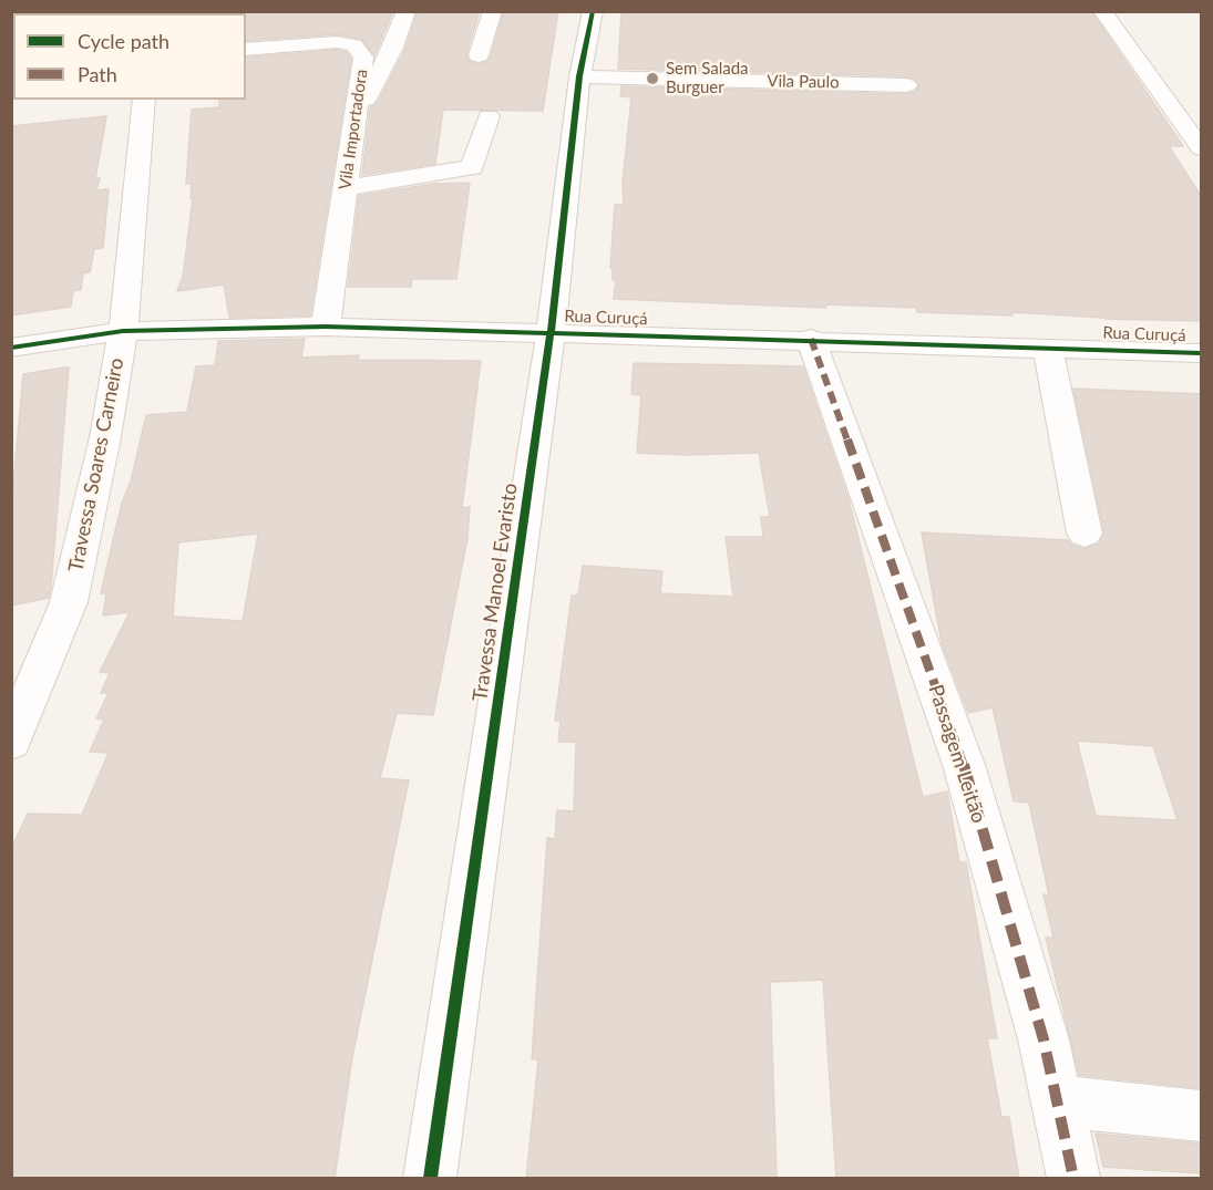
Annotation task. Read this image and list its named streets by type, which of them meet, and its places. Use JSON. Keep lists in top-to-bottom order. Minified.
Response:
{"streets":{"street":["Vila Paulo","Vila Importadora","Rua Curuçá","Travessa Soares Carneiro","Travessa Manoel Evaristo","Passagem Leitão"]},"crossings":[["Vila Paulo","Travessa Manoel Evaristo"],["Vila Importadora","Rua Curuçá"],["Rua Curuçá","Travessa Soares Carneiro"],["Rua Curuçá","Travessa Manoel Evaristo"],["Rua Curuçá","Passagem Leitão"]],"places":["Sem Salada Burguer"],"legend":["Cycle path","Path"]}
